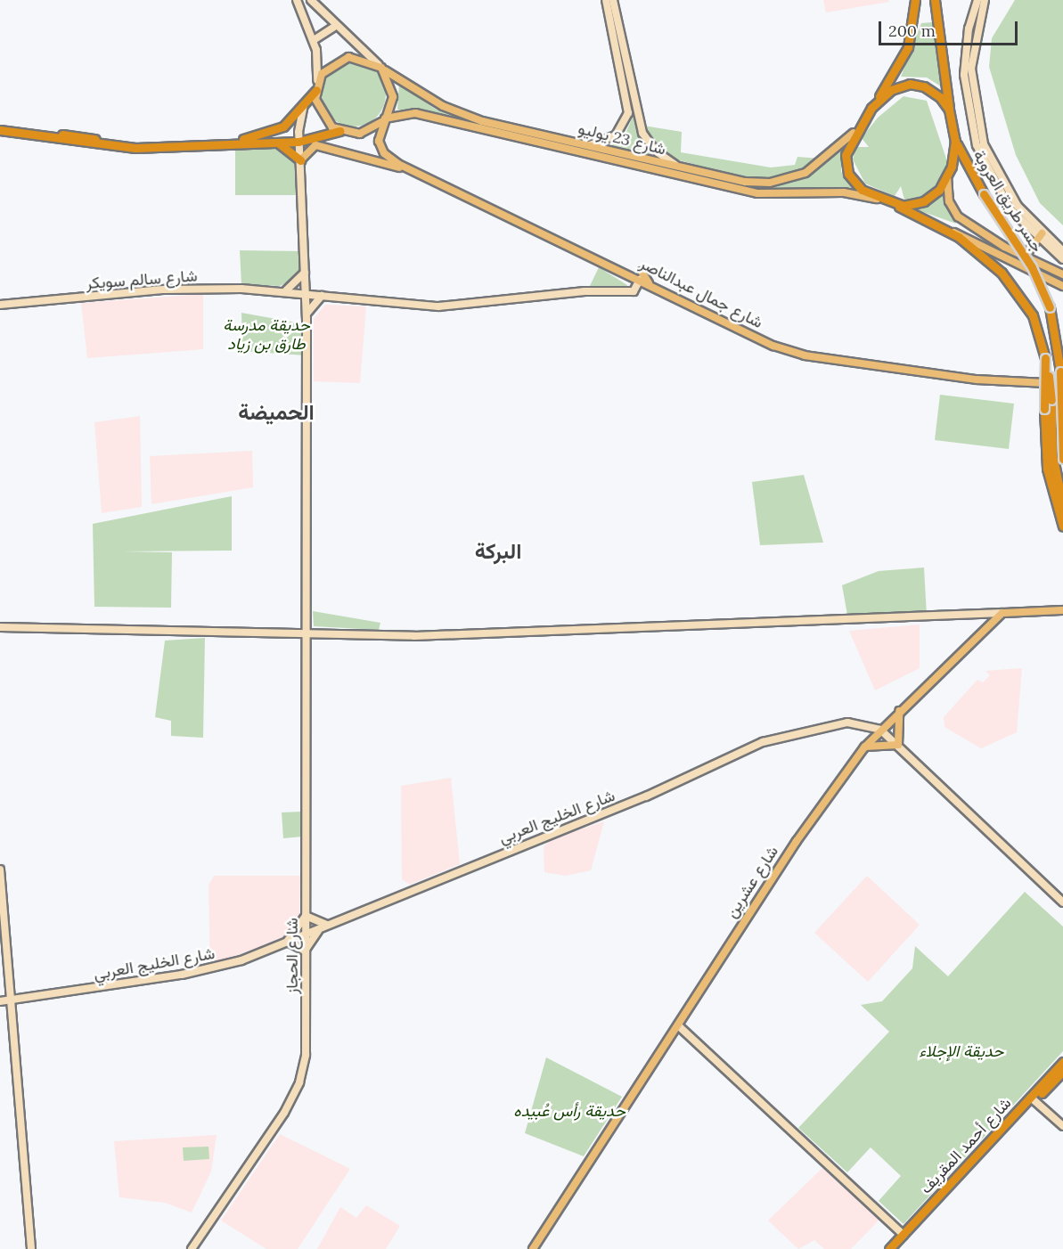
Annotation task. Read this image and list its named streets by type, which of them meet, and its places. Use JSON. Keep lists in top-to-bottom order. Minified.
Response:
{"streets":{"highway":["جسر طريق العروبة","شارع أحمد المقريف"],"main road":["شارع 23 يوليو","شارع سالم سويكر","شارع جمال عبدالناصر","شارع الخليج العربي","شارع عشرين","شارع الحجاز"]},"crossings":[["شارع 23 يوليو","جسر طريق العروبة"],["شارع 23 يوليو","شارع جمال عبدالناصر"],["شارع سالم سويكر","شارع جمال عبدالناصر"],["شارع سالم سويكر","شارع الحجاز"],["شارع الخليج العربي","شارع عشرين"],["شارع الخليج العربي","شارع الحجاز"]],"districts":["الحميضة","البركة"],"parks":["حديقة مدرسة طارق بن زياد","حديقة الإجلاء","حديقة رأس عُبيده"],"scale_bar":"200 m"}
